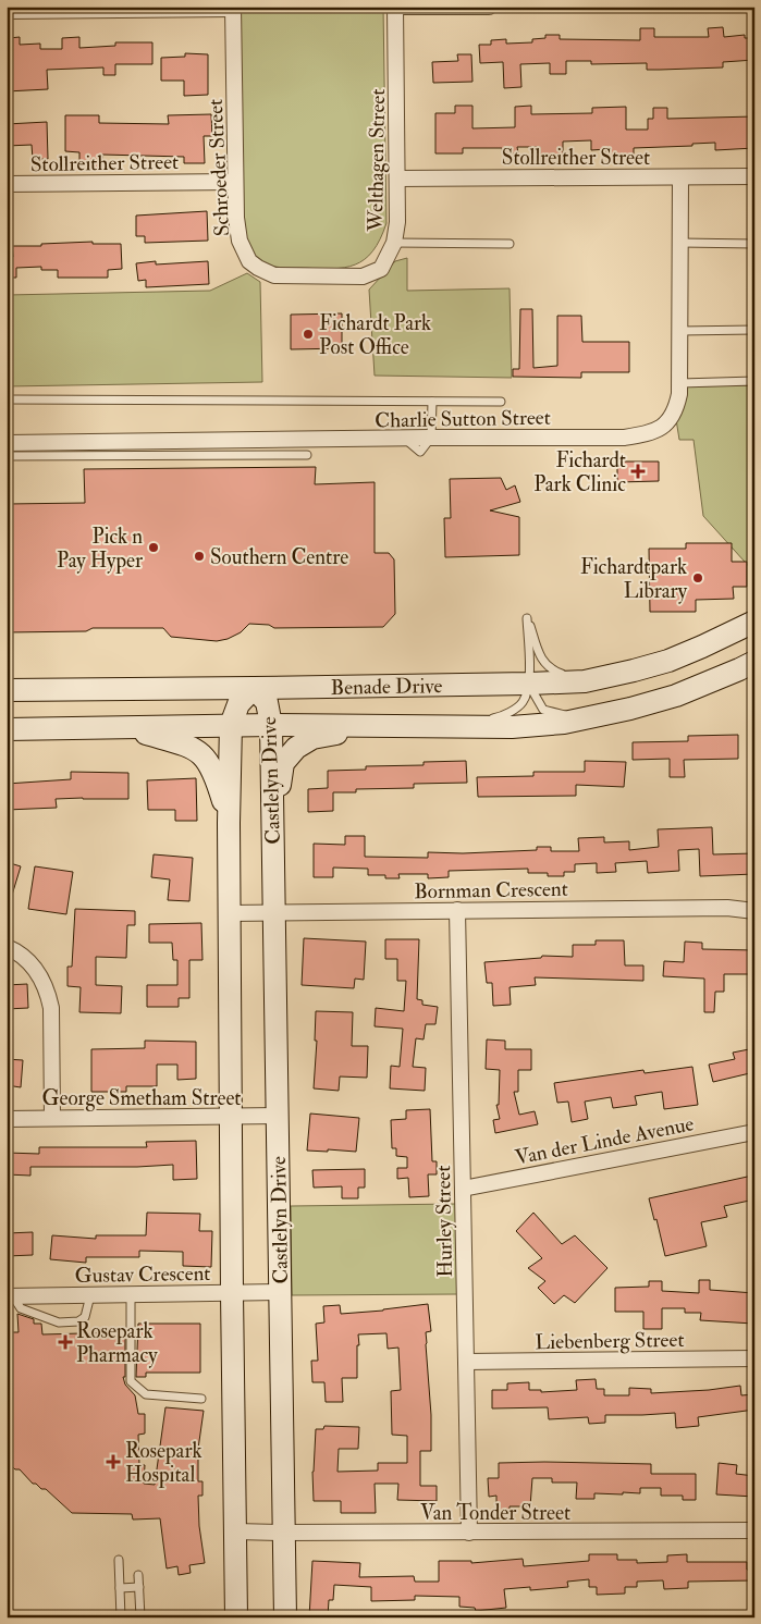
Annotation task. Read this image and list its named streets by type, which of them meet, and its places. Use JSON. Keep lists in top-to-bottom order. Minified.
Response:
{"streets":{"street":["Stollreither Street","Welthagen Street","Schroeder Street","Charlie Sutton Street","Benade Drive","Castlelyn Drive","Bornman Crescent","George Smetham Street","Van der Linde Avenue","Hurley Street","Gustav Crescent","Liebenberg Street","Van Tonder Street"]},"crossings":[["Stollreither Street","Welthagen Street"],["Stollreither Street","Schroeder Street"],["Stollreither Street","Charlie Sutton Street"],["Welthagen Street","Schroeder Street"],["Benade Drive","Castlelyn Drive"],["Castlelyn Drive","Bornman Crescent"],["Castlelyn Drive","George Smetham Street"],["Castlelyn Drive","Gustav Crescent"],["Castlelyn Drive","Van Tonder Street"],["Bornman Crescent","Hurley Street"],["Van der Linde Avenue","Hurley Street"],["Hurley Street","Liebenberg Street"],["Hurley Street","Van Tonder Street"]],"places":{"other":["Fichardt Park Post Office","Pick n Pay Hyper","Southern Centre","Fichardtpark Library"],"health":["Fichardt Park Clinic","Rosepark Pharmacy","Rosepark Hospital"]}}
